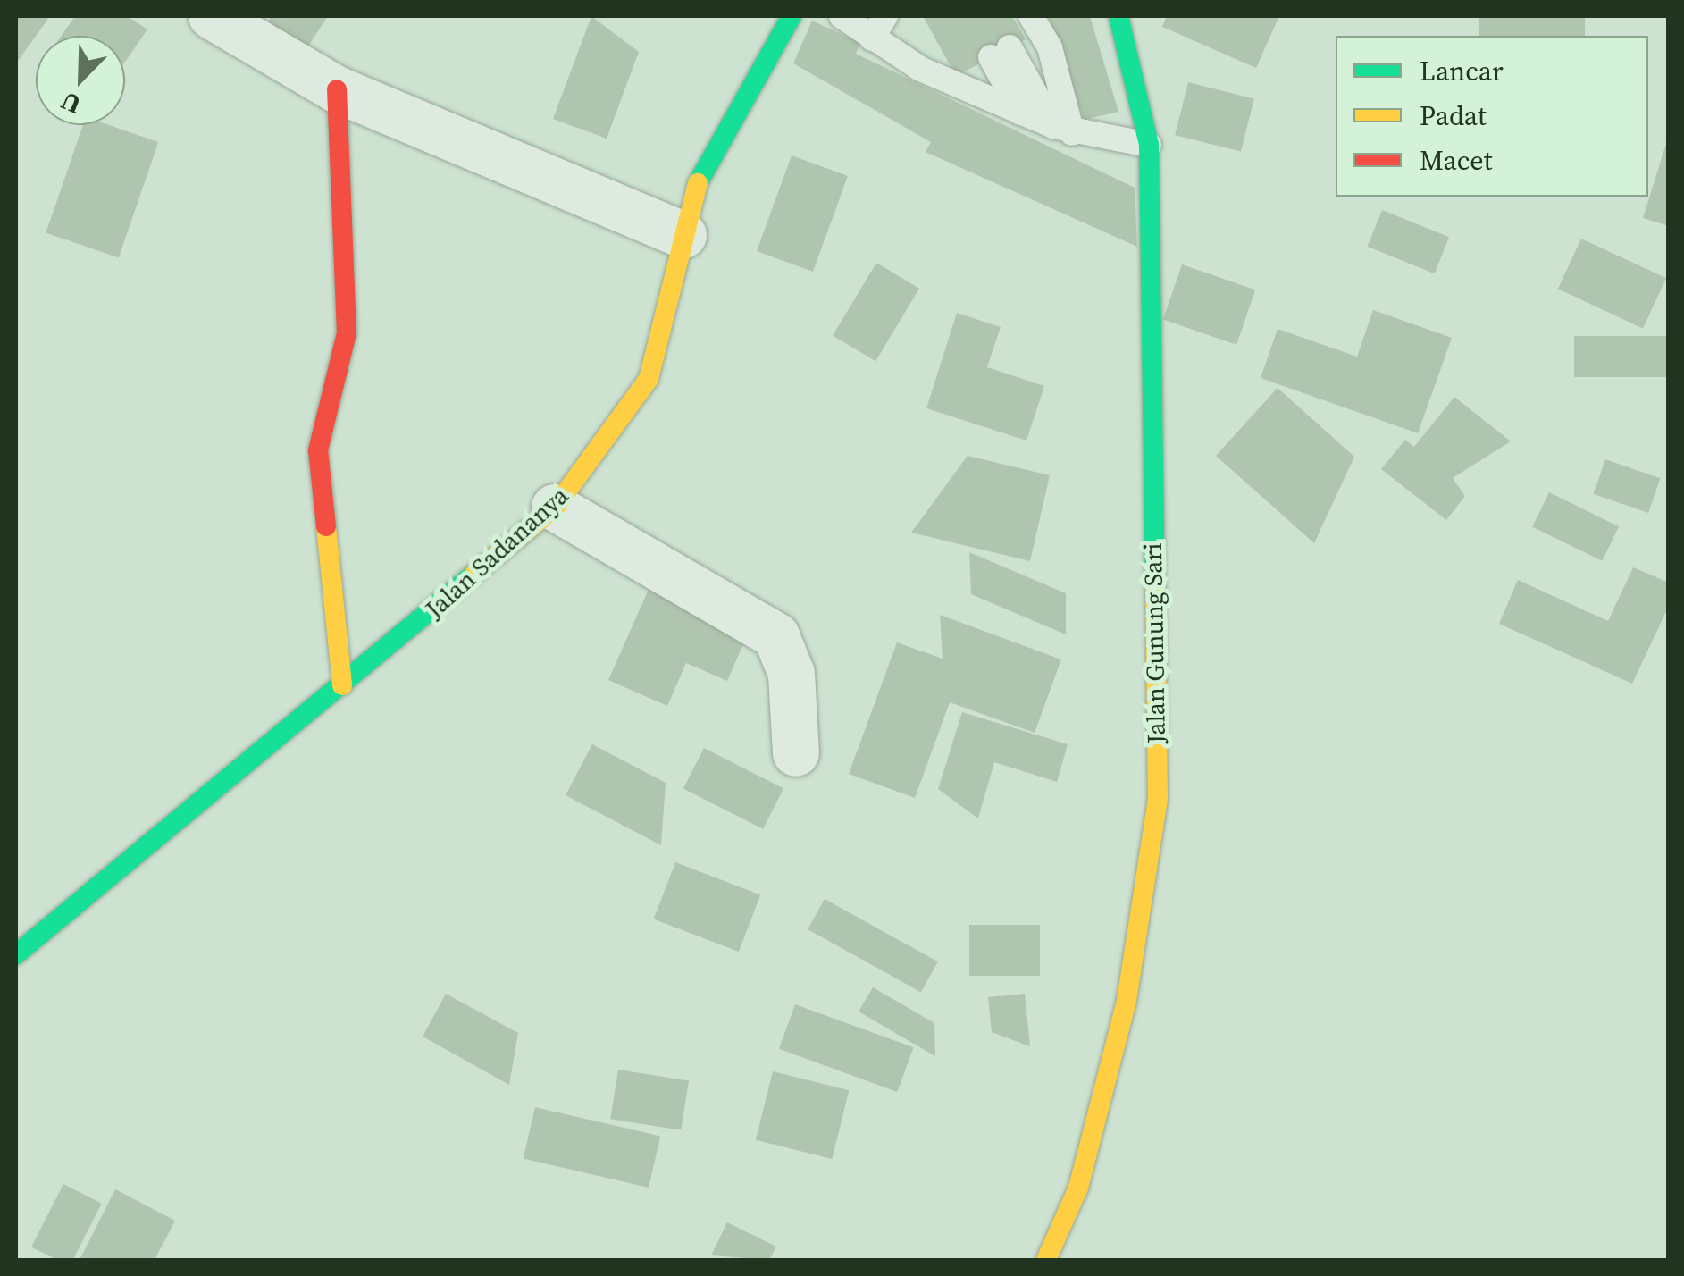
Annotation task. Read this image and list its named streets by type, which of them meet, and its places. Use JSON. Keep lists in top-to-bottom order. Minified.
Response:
{"streets":{"street":["Jalan Sadananya","Jalan Gunung Sari"]},"legend":["Lancar","Padat","Macet"],"north":"bottom left"}
